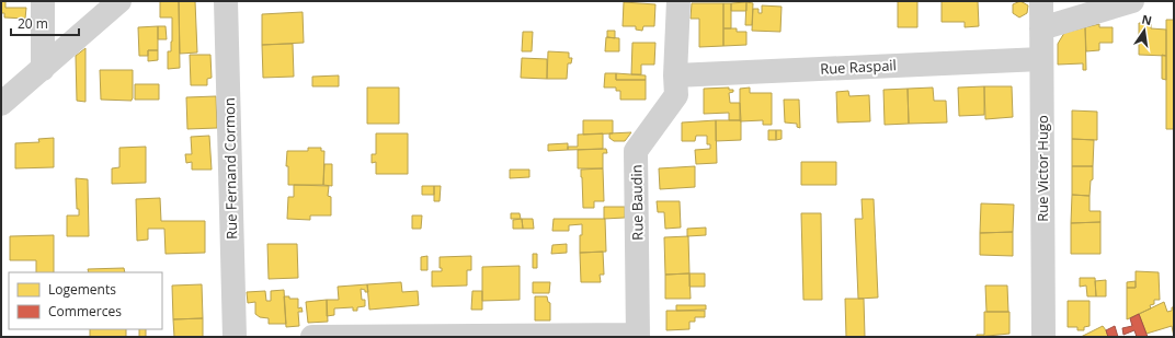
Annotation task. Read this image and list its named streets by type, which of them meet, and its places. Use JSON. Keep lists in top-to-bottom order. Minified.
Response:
{"streets":{"street":["Rue Raspail","Rue Fernand Cormon","Rue Victor Hugo","Rue Baudin"]},"crossings":[["Rue Raspail","Rue Victor Hugo"],["Rue Raspail","Rue Baudin"]],"legend":["Logements","Commerces"],"scale_bar":"20 m","north":"top"}
